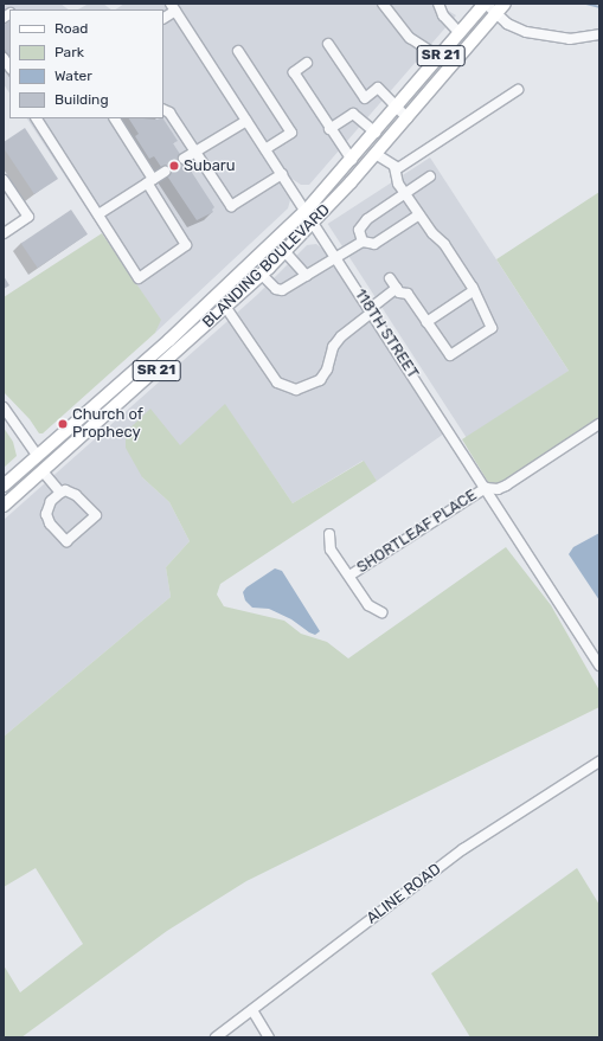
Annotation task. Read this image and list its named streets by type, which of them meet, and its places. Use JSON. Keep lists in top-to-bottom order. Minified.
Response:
{"streets":{"main road":["SR 21","BLANDING BOULEVARD"],"street":["118TH STREET","SHORTLEAF PLACE","ALINE ROAD"]},"crossings":[["BLANDING BOULEVARD","118TH STREET"],["118TH STREET","SHORTLEAF PLACE"]],"places":["Subaru","Church of Prophecy"],"legend":["Road","Park","Water","Building"]}
